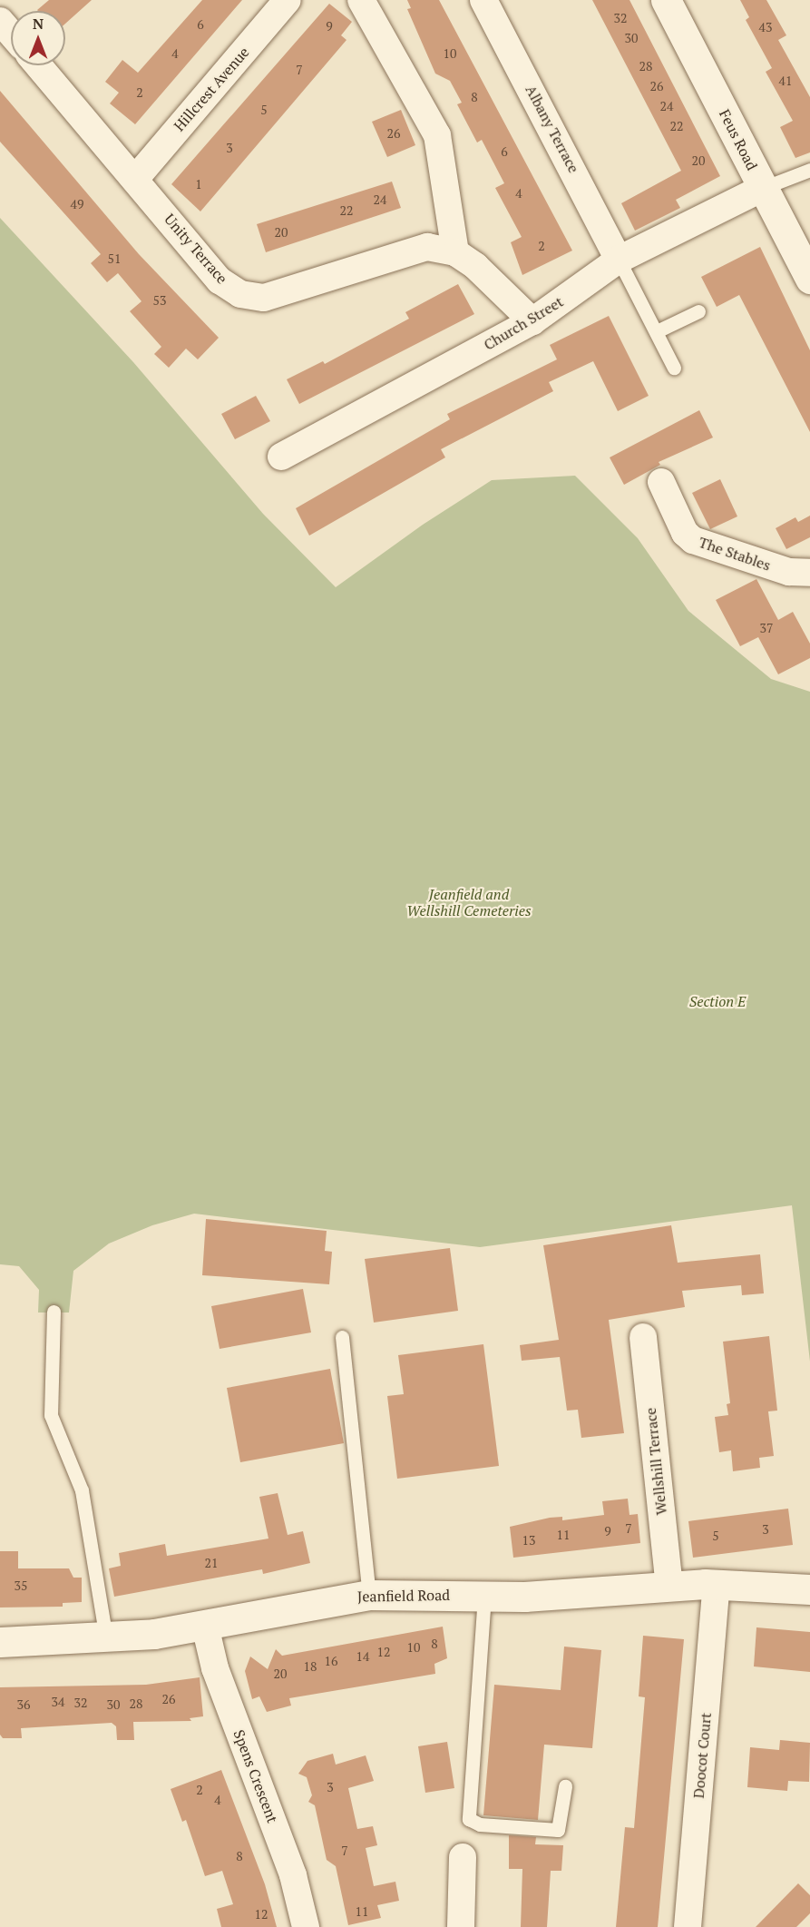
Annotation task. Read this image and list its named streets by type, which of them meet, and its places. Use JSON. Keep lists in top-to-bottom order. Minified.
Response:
{"streets":{"street":["Hillcrest Avenue","Albany Terrace","Feus Road","Unity Terrace","Church Street","The Stables","Wellshill Terrace","Jeanfield Road","Doocot Court","Spens Crescent"]},"crossings":[["Hillcrest Avenue","Unity Terrace"],["Albany Terrace","Church Street"],["Feus Road","Church Street"],["Unity Terrace","Church Street"],["Wellshill Terrace","Jeanfield Road"],["Jeanfield Road","Doocot Court"],["Jeanfield Road","Spens Crescent"]],"parks":["Jeanfield and Wellshill Cemeteries","Section E"],"house_numbers":["32","6","9","43","30","4","10","28","7","41","26","2","8","24","5","22","26","3","6","20","1","4","24","49","22","20","2","51","53","37","7","3","9","11","5","13","21","35","8","10","12","14","16","18","20","26","34","32","28","36","30","3","2","4","7","8","11","12"],"north":"top"}
